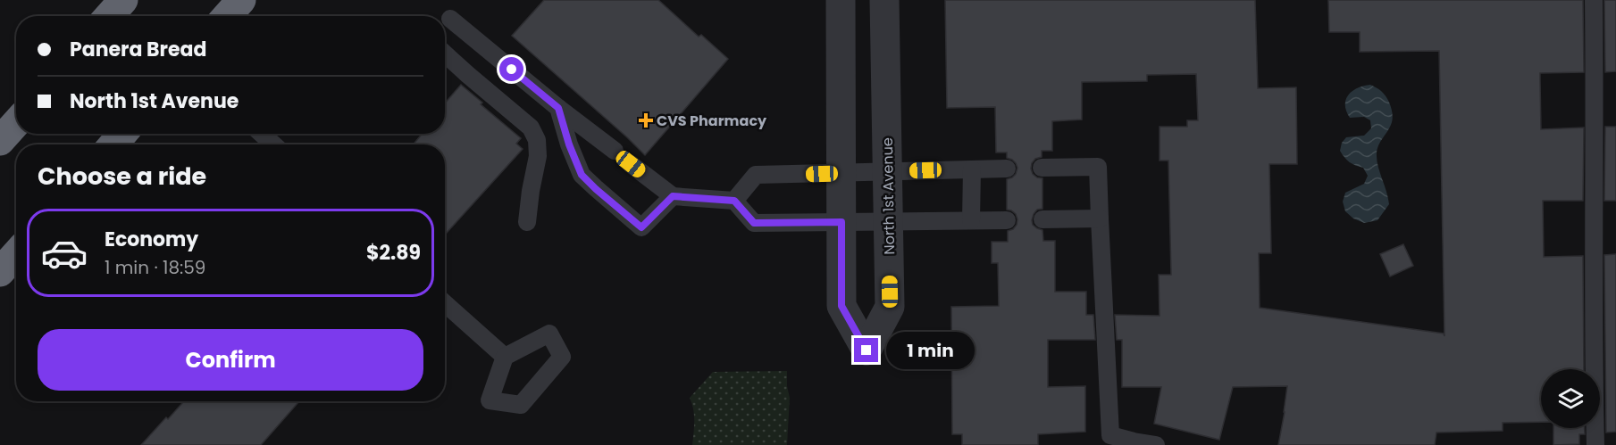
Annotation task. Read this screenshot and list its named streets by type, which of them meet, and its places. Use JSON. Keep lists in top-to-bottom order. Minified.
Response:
{"streets":{"street":["North 1st Avenue"]},"places":{"health":["CVS Pharmacy"]},"page":{"banner":["Panera Bread","North 1st Avenue"],"heading":"Choose a ride","list":[{"name":"Economy","note":"1 min · 18:59","value":"$2.89"}],"buttons":"Confirm","bubble":"1 min"}}
